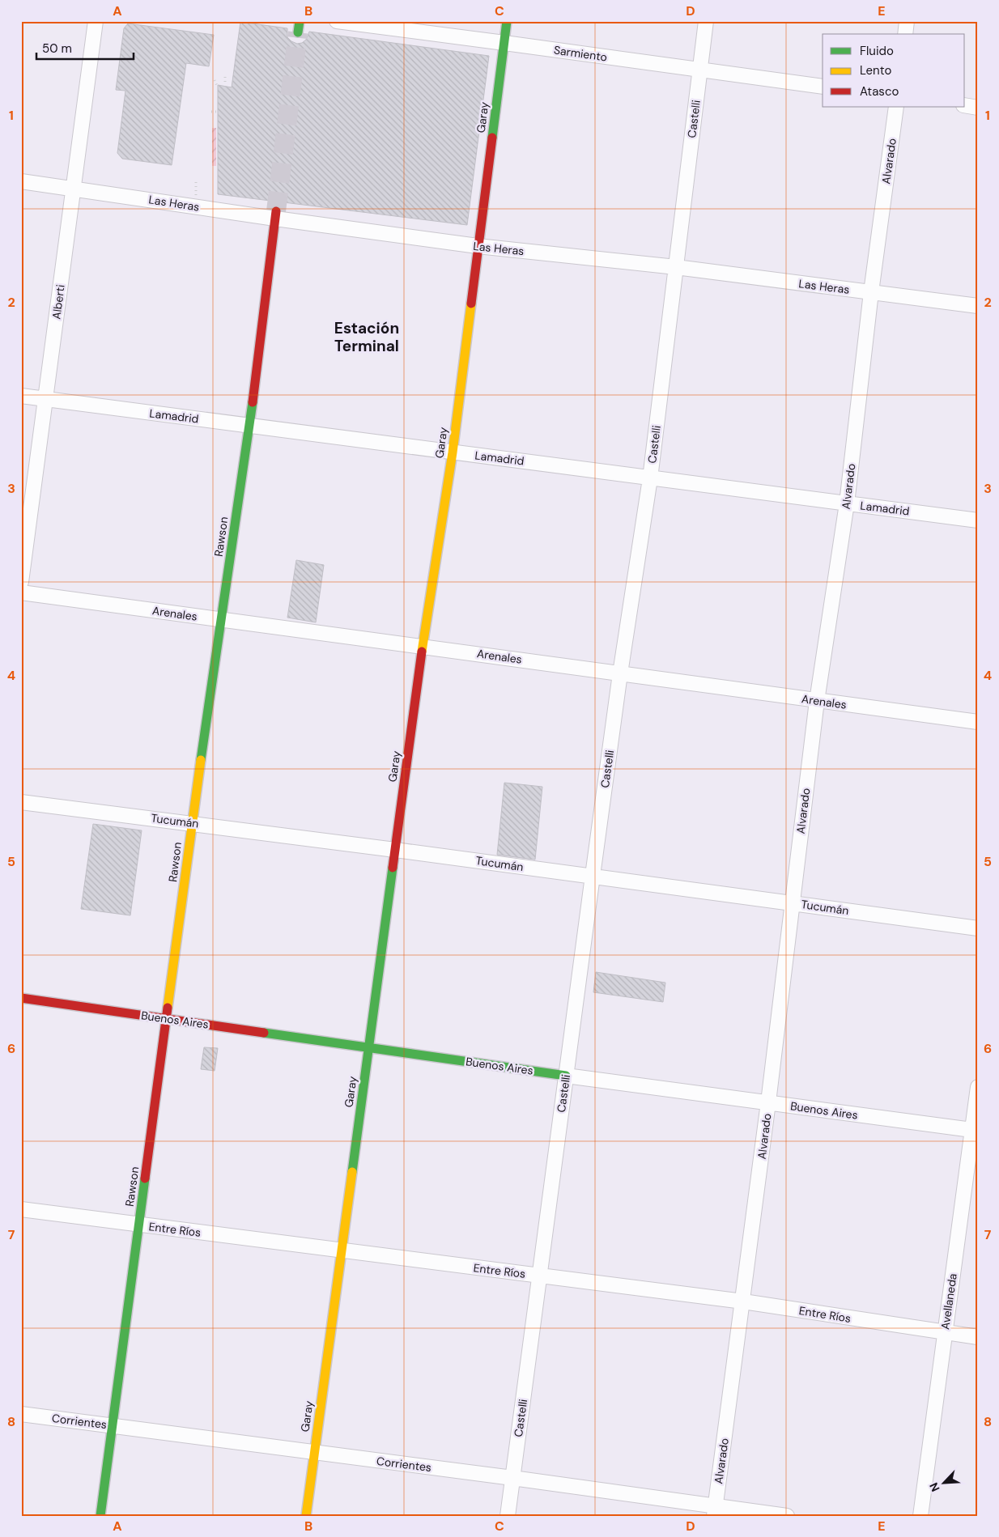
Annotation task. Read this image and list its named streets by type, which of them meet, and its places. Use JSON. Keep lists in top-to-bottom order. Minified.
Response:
{"streets":{"street":["Sarmiento","Garay","Castelli","Alvarado","Las Heras","Alberti","Lamadrid","Rawson","Arenales","Tucumán","Buenos Aires","Entre Ríos","Avellaneda","Corrientes"]},"crossings":[["Sarmiento","Garay"],["Sarmiento","Castelli"],["Garay","Las Heras"],["Garay","Lamadrid"],["Garay","Arenales"],["Garay","Tucumán"],["Garay","Buenos Aires"],["Garay","Entre Ríos"],["Garay","Corrientes"],["Castelli","Las Heras"],["Castelli","Lamadrid"],["Castelli","Arenales"],["Castelli","Tucumán"],["Castelli","Buenos Aires"],["Castelli","Entre Ríos"],["Castelli","Corrientes"],["Alvarado","Las Heras"],["Alvarado","Lamadrid"],["Alvarado","Arenales"],["Alvarado","Tucumán"],["Alvarado","Buenos Aires"],["Alvarado","Entre Ríos"],["Alvarado","Corrientes"],["Las Heras","Alberti"],["Las Heras","Rawson"],["Alberti","Lamadrid"],["Lamadrid","Rawson"],["Rawson","Arenales"],["Rawson","Tucumán"],["Rawson","Buenos Aires"],["Rawson","Entre Ríos"],["Rawson","Corrientes"],["Buenos Aires","Avellaneda"],["Entre Ríos","Avellaneda"]],"districts":["Estación Terminal"],"legend":["Fluido","Lento","Atasco"],"scale_bar":"50 m","north":"bottom left","grid":{"columns":["A","B","C","D","E"],"rows":["1","2","3","4","5","6","7","8"]}}
